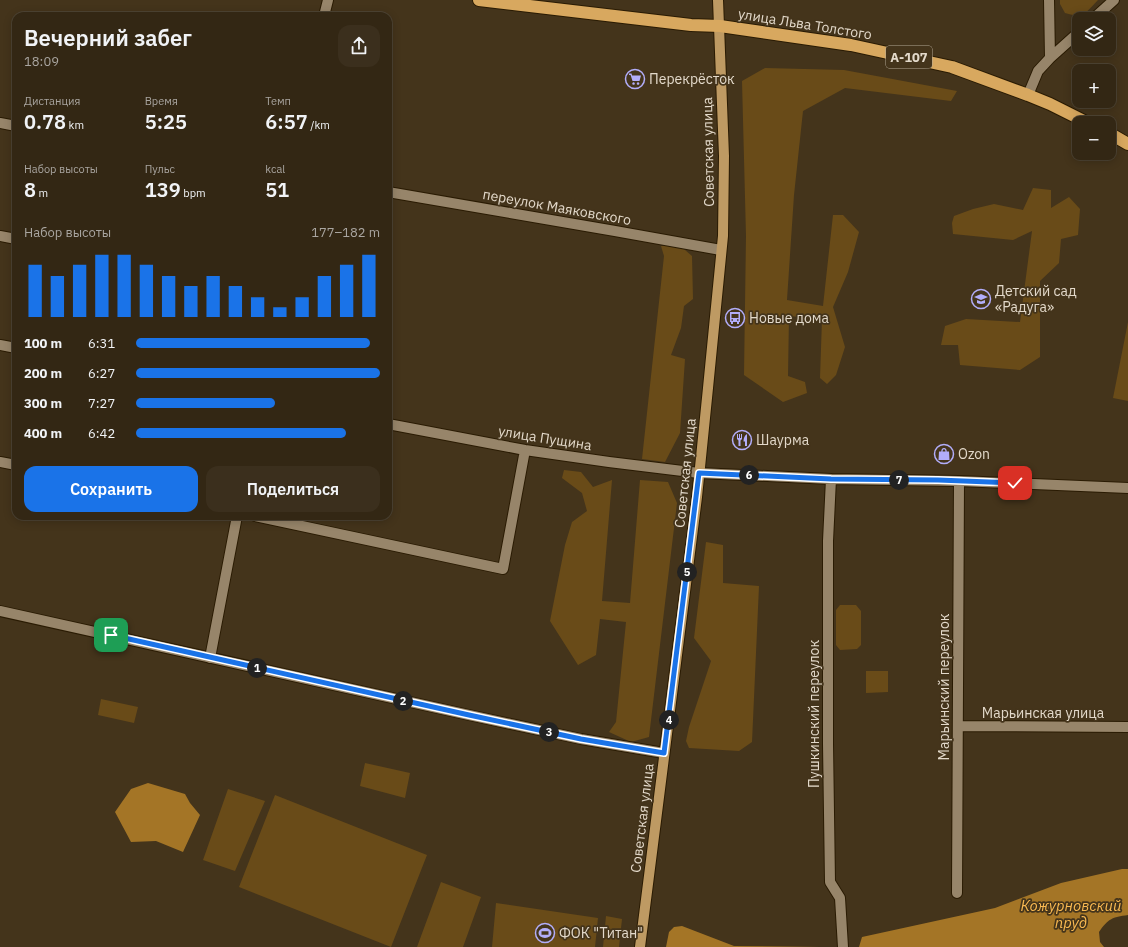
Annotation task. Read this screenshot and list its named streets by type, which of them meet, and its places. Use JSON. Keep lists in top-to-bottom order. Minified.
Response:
{"streets":{"highway":["улица Льва Толстого","А-107"],"main road":["Советская улица"],"street":["переулок Маяковского","улица Пущина","Марьинский переулок","Марьинская улица","Пушкинский переулок"]},"crossings":[["улица Льва Толстого","А-107"],["улица Льва Толстого","Советская улица"],["А-107","Советская улица"],["Советская улица","переулок Маяковского"],["Советская улица","улица Пущина"],["улица Пущина","Марьинский переулок"],["улица Пущина","Пушкинский переулок"],["Марьинский переулок","Марьинская улица"]],"water":["Кожурновский пруд"],"places":{"supermarket":["Перекрёсток"],"school or university":["Детский сад «Радуга»"],"bus stop":["Новые дома"],"restaurant":["Шаурма"],"shop":["Ozon"],"sports":["ФОК \"Титан\""]},"page":{"map_buttons":["+","−"],"heading":["Вечерний забег","18:09"],"stats":[["Дистанция","0.78 km"],["Время","5:25"],["Темп","6:57 /km"],["Набор высоты","8 m"],["Пульс","139 bpm"],["kcal","51"]],"chart":["Набор высоты","177–182 m"],"list":[{"name":"100 m","note":"6:31"},{"name":"200 m","note":"6:27"},{"name":"300 m","note":"7:27"},{"name":"400 m","note":"6:42"}],"buttons":["Сохранить","Поделиться"],"pins":["6","7","5","1","2","4","3"]}}
